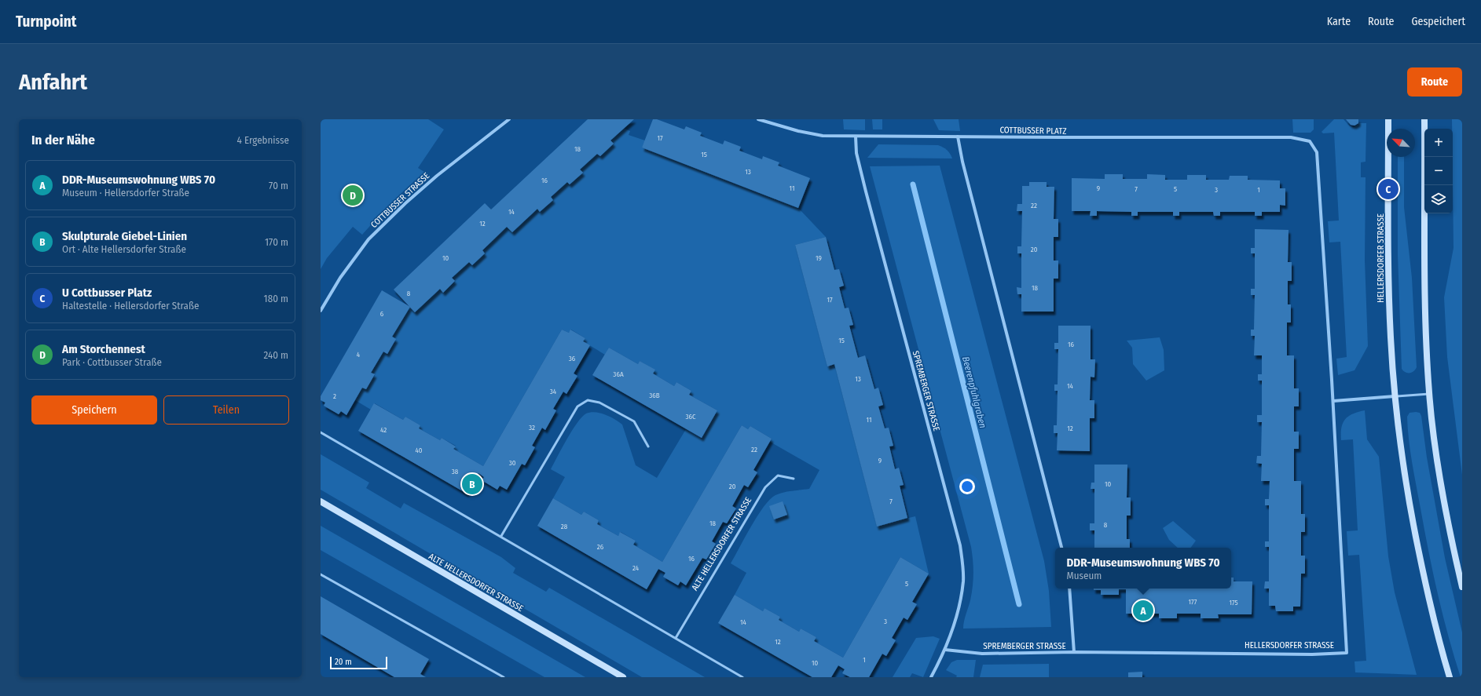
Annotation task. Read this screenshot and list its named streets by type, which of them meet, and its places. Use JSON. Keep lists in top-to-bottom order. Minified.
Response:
{"streets":{"main road":["HELLERSDORFER STRASSE","ALTE HELLERSDORFER STRASSE"],"street":["COTTBUSSER PLATZ","COTTBUSSER STRASSE","SPREMBERGER STRASSE"]},"crossings":[["COTTBUSSER PLATZ","HELLERSDORFER STRASSE"],["COTTBUSSER PLATZ","SPREMBERGER STRASSE"],["HELLERSDORFER STRASSE","SPREMBERGER STRASSE"]],"water":["Beerenpfuhlgraben"],"house_numbers":["17","18","15","13","16","11","9","7","5","3","1","22","14","12","20","10","19","18","8","17","6","15","16","4","36","36A","13","14","34","36B","2","36C","11","32","12","42","22","40","9","30","38","10","20","7","18","8","28","26","16","24","5","177","175","3","14","12","1","10"],"scale_bar":"20 m","north":"top left","page":{"header":"Turnpoint","nav":["Karte","Route","Gespeichert"],"buttons":["Route",["Speichern","Teilen"]],"title":"Anfahrt","heading":["In der Nähe","4 Ergebnisse"],"map_buttons":["+","−"],"list":[{"mark":"A","name":"DDR-Museumswohnung WBS 70","note":"Museum · Hellersdorfer Straße","value":"70 m"},{"mark":"B","name":"Skulpturale Giebel-Linien","note":"Ort · Alte Hellersdorfer Straße","value":"170 m"},{"mark":"C","name":"U Cottbusser Platz","note":"Haltestelle · Hellersdorfer Straße","value":"180 m"},{"mark":"D","name":"Am Storchennest","note":"Park · Cottbusser Straße","value":"240 m"}],"pins":["C","D","B","A"],"popup":["DDR-Museumswohnung WBS 70","Museum"],"scale":"20 m"}}
